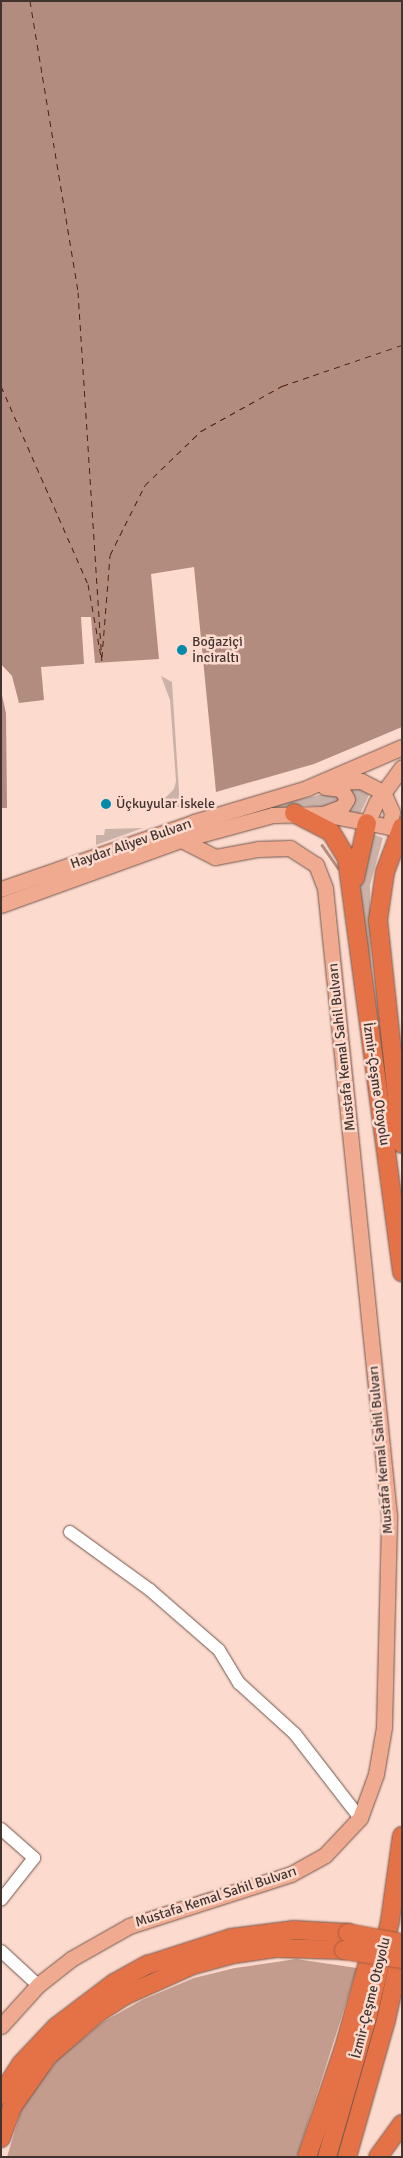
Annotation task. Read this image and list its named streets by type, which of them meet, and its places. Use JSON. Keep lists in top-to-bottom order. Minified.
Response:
{"streets":{"highway":["İzmir-Çeşme Otoyolu"],"main road":["Haydar Aliyev Bulvarı","Mustafa Kemal Sahil Bulvarı"]},"crossings":[["Haydar Aliyev Bulvarı","Mustafa Kemal Sahil Bulvarı"],["Haydar Aliyev Bulvarı","İzmir-Çeşme Otoyolu"]],"places":["Boğaziçi İnciraltı","Üçkuyular İskele"]}
